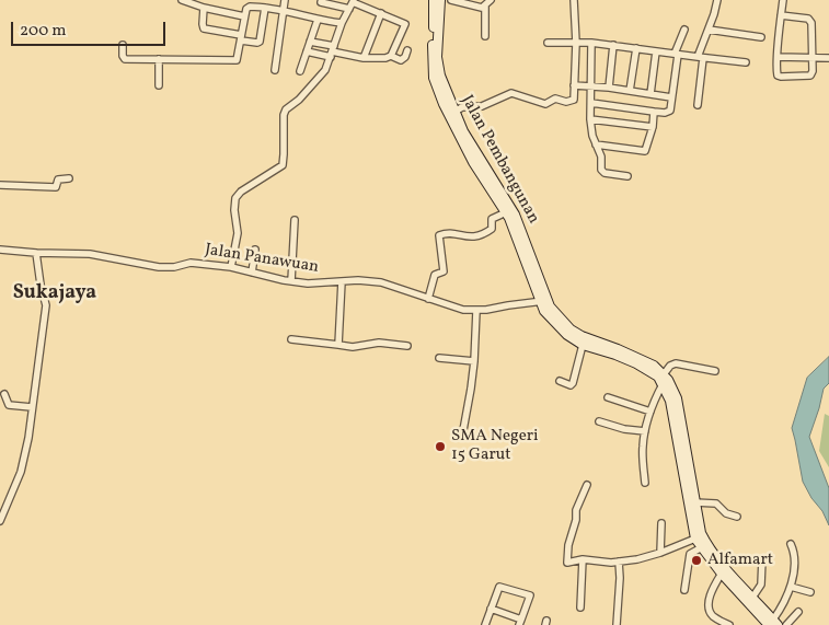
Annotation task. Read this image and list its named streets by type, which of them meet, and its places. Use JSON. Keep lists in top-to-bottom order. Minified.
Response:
{"streets":{"main road":["Jalan Pembangunan"],"street":["Jalan Panawuan"]},"crossings":[["Jalan Pembangunan","Jalan Panawuan"]],"districts":["Sukajaya"],"places":["SMA Negeri 15 Garut","Alfamart"],"scale_bar":"200 m"}
